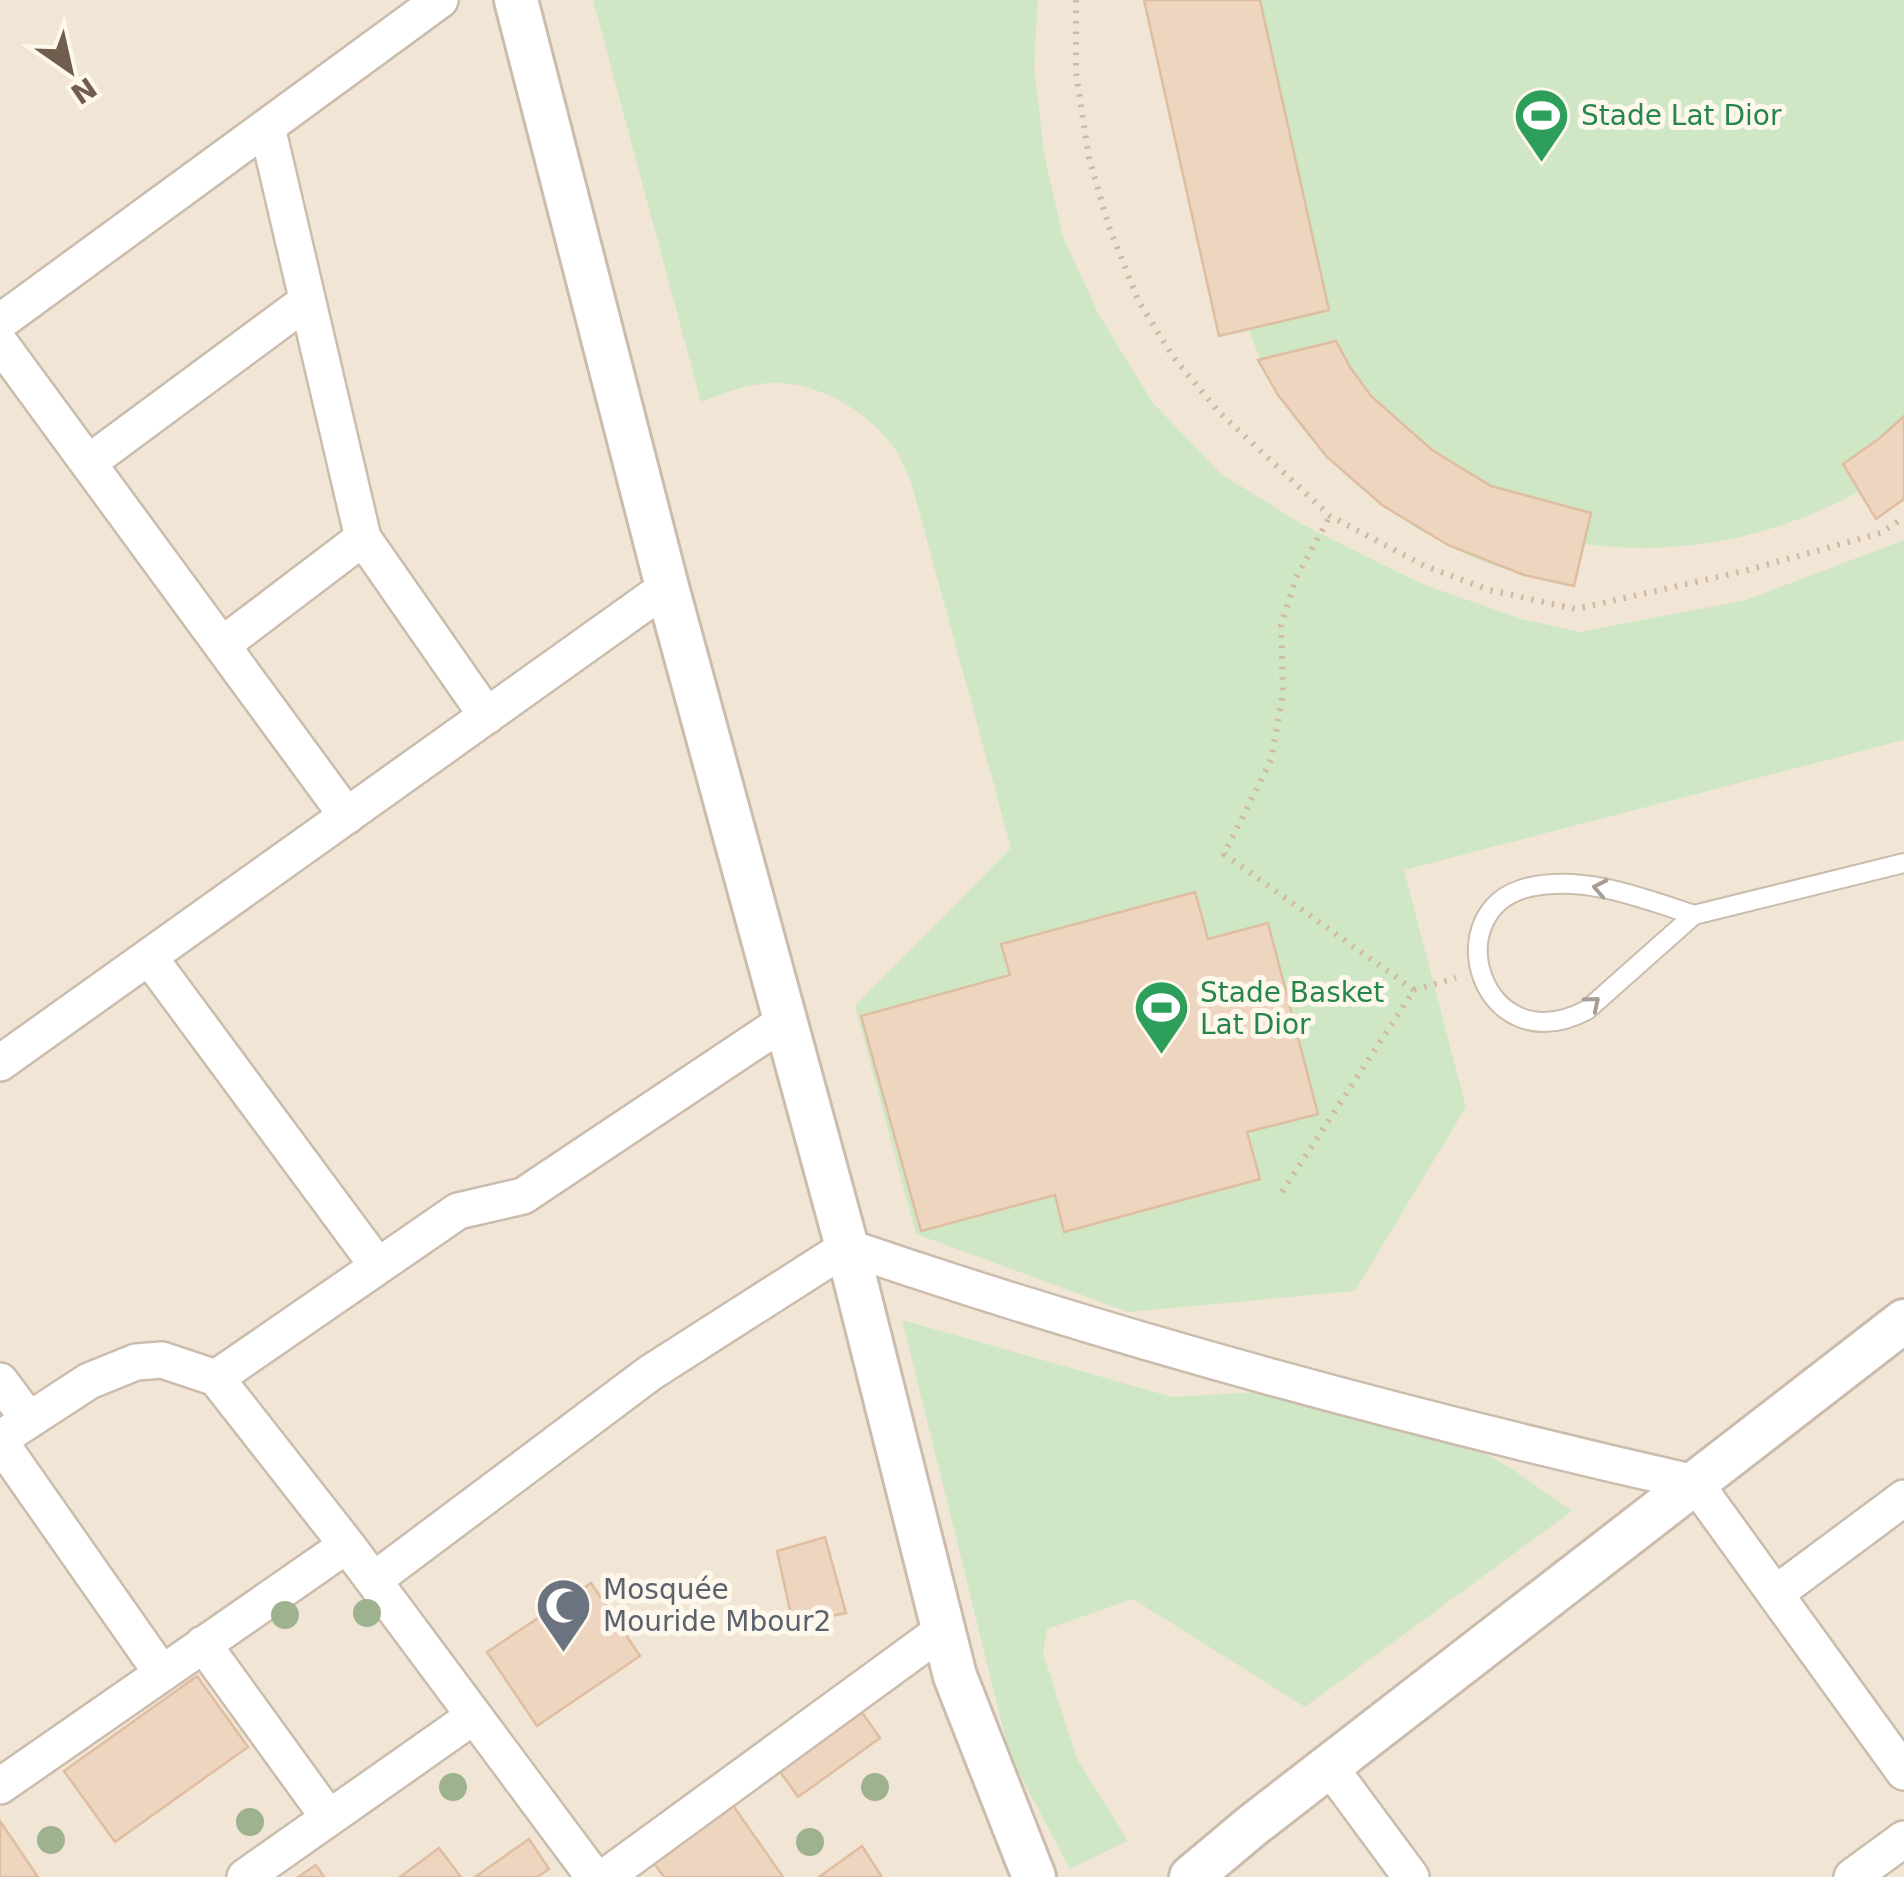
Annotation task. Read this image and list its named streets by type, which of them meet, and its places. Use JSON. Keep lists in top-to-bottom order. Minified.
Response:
{"places":{"sports":["Stade Lat Dior","Stade Basket Lat Dior"],"mosque":["Mosquée Mouride Mbour2"]},"north":"bottom right"}
